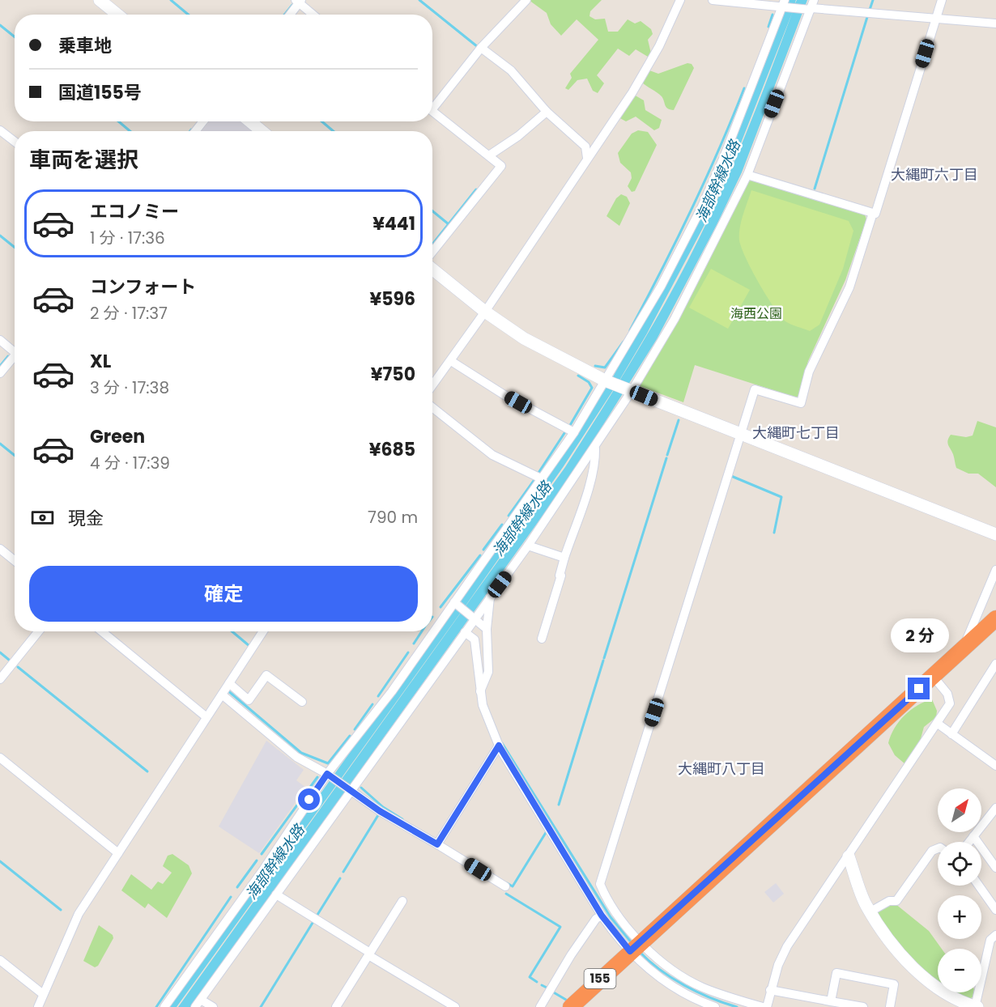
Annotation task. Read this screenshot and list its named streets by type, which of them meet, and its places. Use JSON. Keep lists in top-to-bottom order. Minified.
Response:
{"streets":{"highway":["155"]},"districts":["大縄町六丁目","大縄町七丁目","大縄町八丁目"],"water":["海部幹線水路"],"parks":["海西公園"],"north":"top right","page":{"banner":["乗車地","国道155号"],"heading":"車両を選択","list":[{"name":"エコノミー","note":"1 分 · 17:36","value":"¥441"},{"name":"コンフォート","note":"2 分 · 17:37","value":"¥596"},{"name":"XL","note":"3 分 · 17:38","value":"¥750"},{"name":"Green","note":"4 分 · 17:39","value":"¥685"}],"pay":["現金","790 m"],"buttons":"確定","bubble":"2 分","map_buttons":["+","−"]}}
